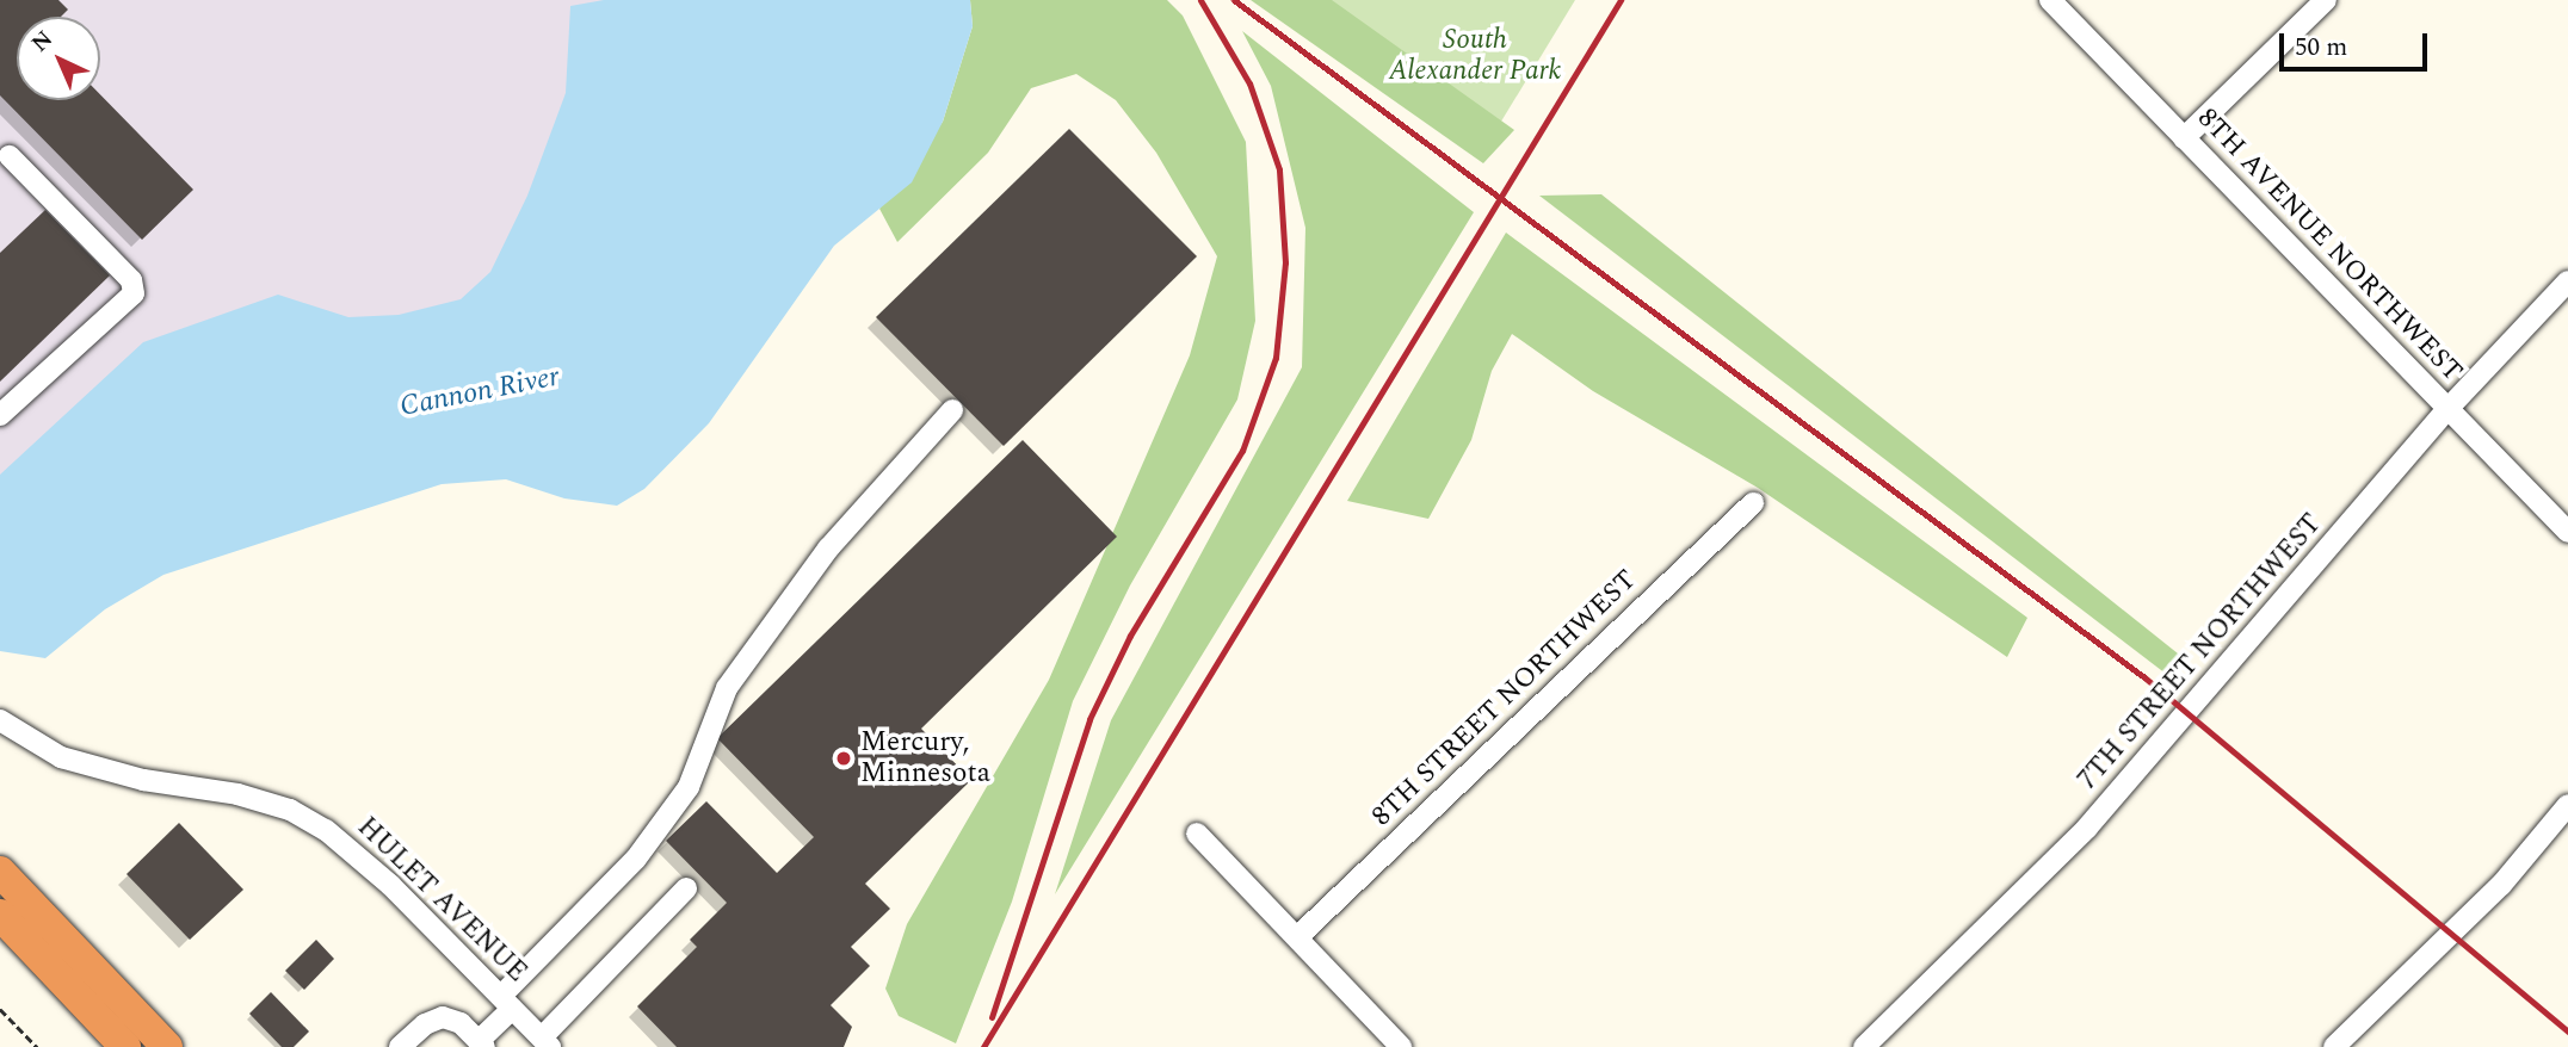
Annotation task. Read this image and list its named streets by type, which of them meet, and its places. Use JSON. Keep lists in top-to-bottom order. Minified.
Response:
{"streets":{"street":["8TH AVENUE NORTHWEST","7TH STREET NORTHWEST","8TH STREET NORTHWEST","HULET AVENUE"]},"crossings":[["8TH AVENUE NORTHWEST","7TH STREET NORTHWEST"]],"water":["Cannon River"],"parks":["South Alexander Park"],"places":["Mercury, Minnesota"],"scale_bar":"50 m","north":"top left"}
